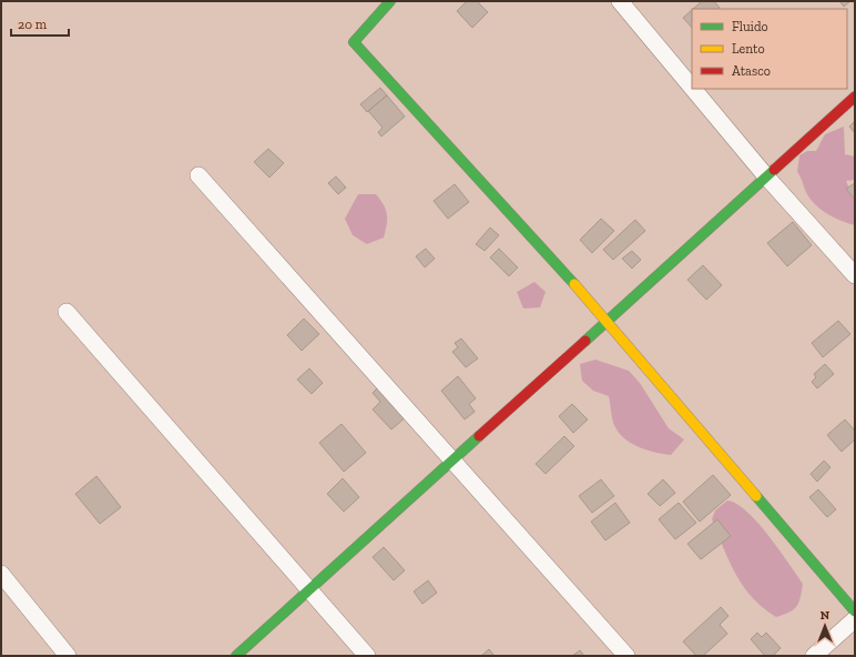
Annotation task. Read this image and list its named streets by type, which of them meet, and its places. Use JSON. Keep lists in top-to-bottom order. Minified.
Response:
{"legend":["Fluido","Lento","Atasco"],"scale_bar":"20 m","north":"top"}
